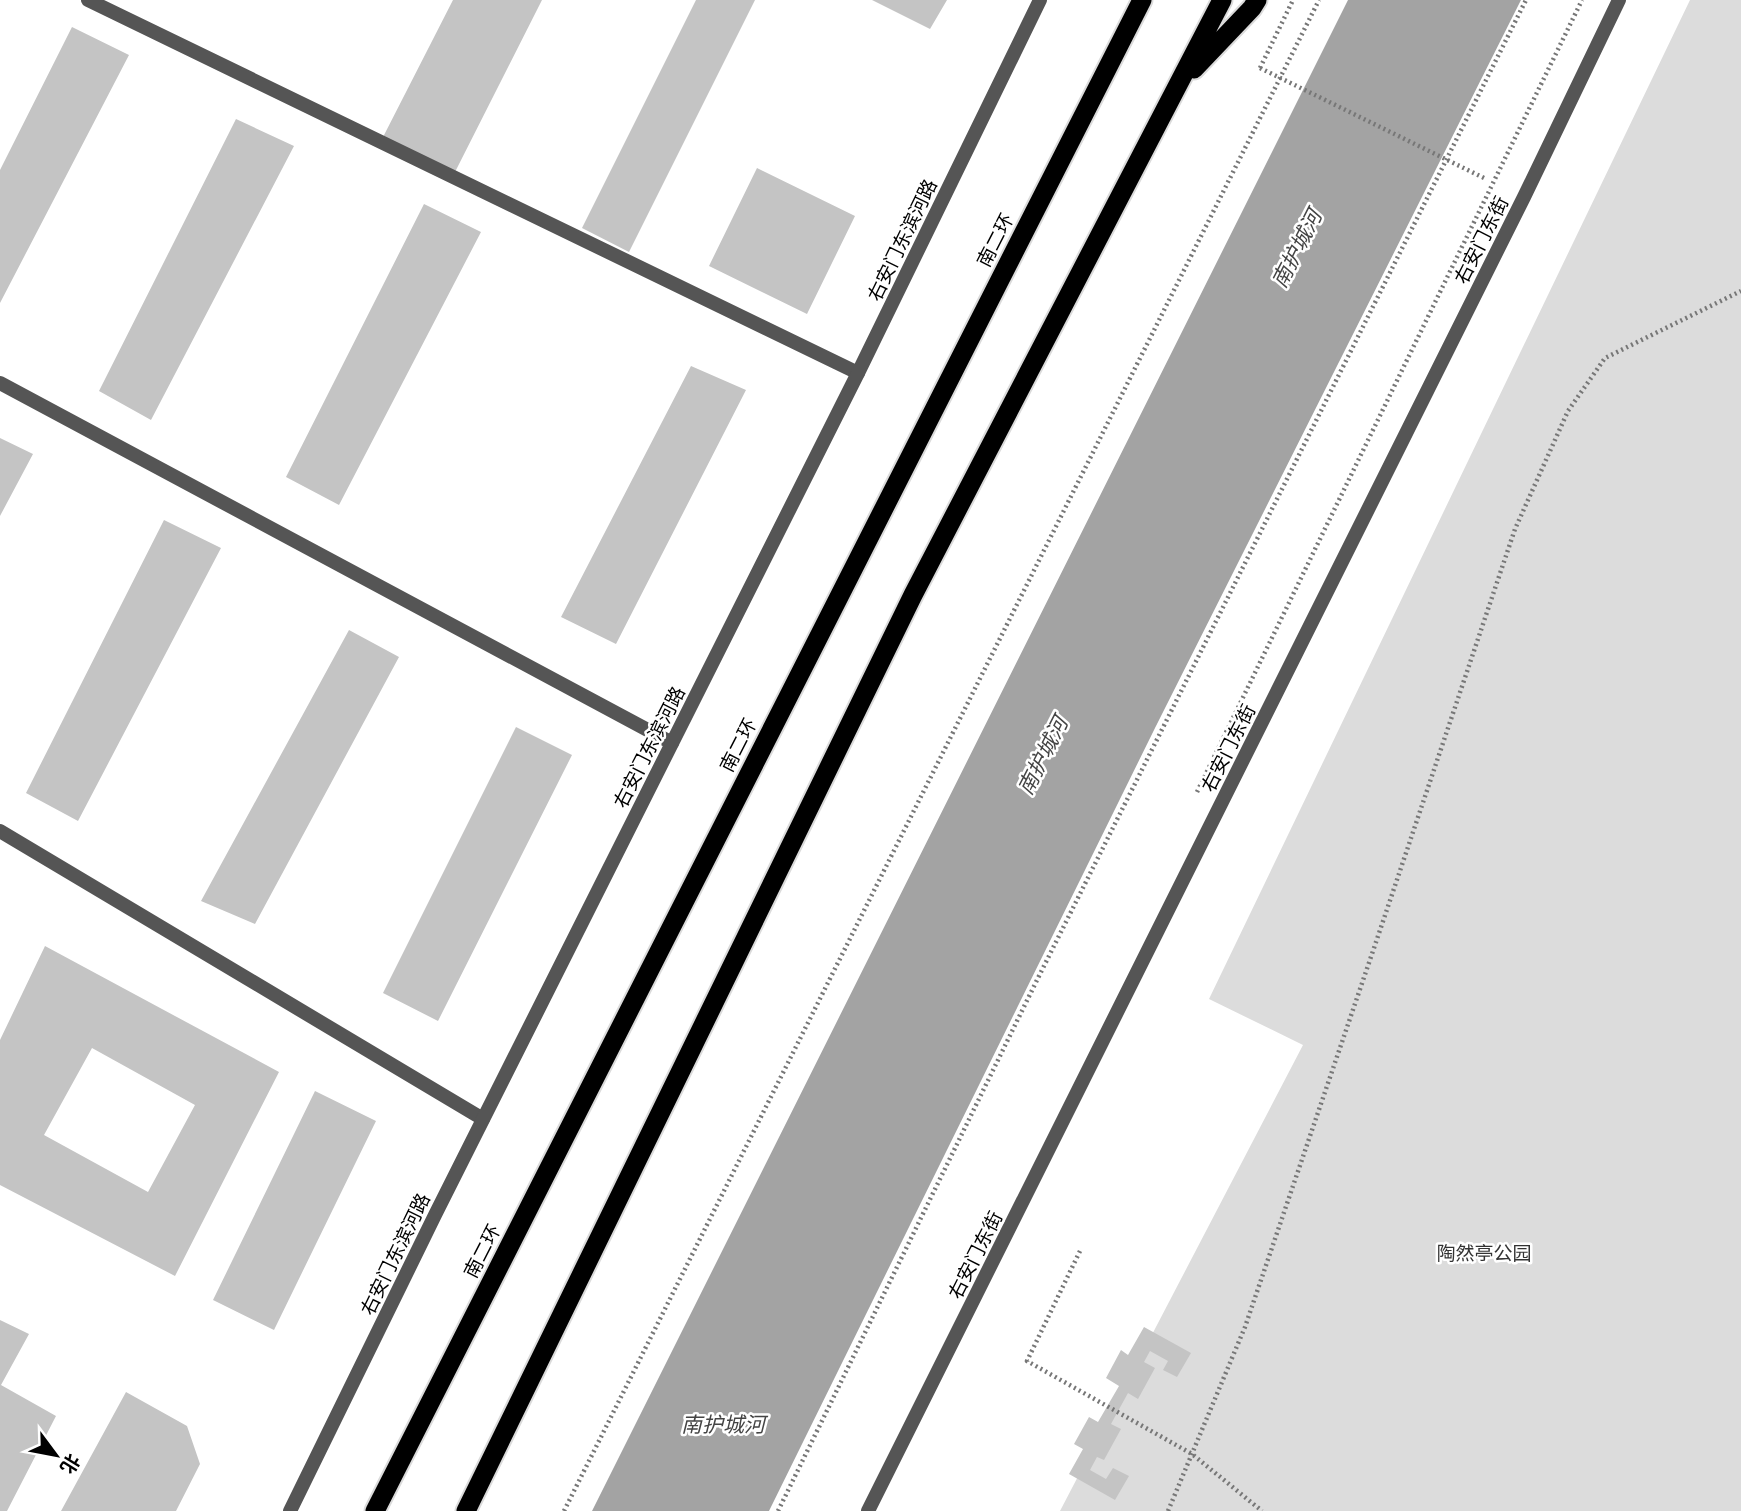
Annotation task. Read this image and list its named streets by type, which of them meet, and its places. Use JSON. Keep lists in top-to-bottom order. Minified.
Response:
{"streets":{"highway":["南二环"],"street":["右安门东滨河路","右安门东街"]},"water":["南护城河"],"parks":["陶然亭公园"],"north":"bottom right"}
